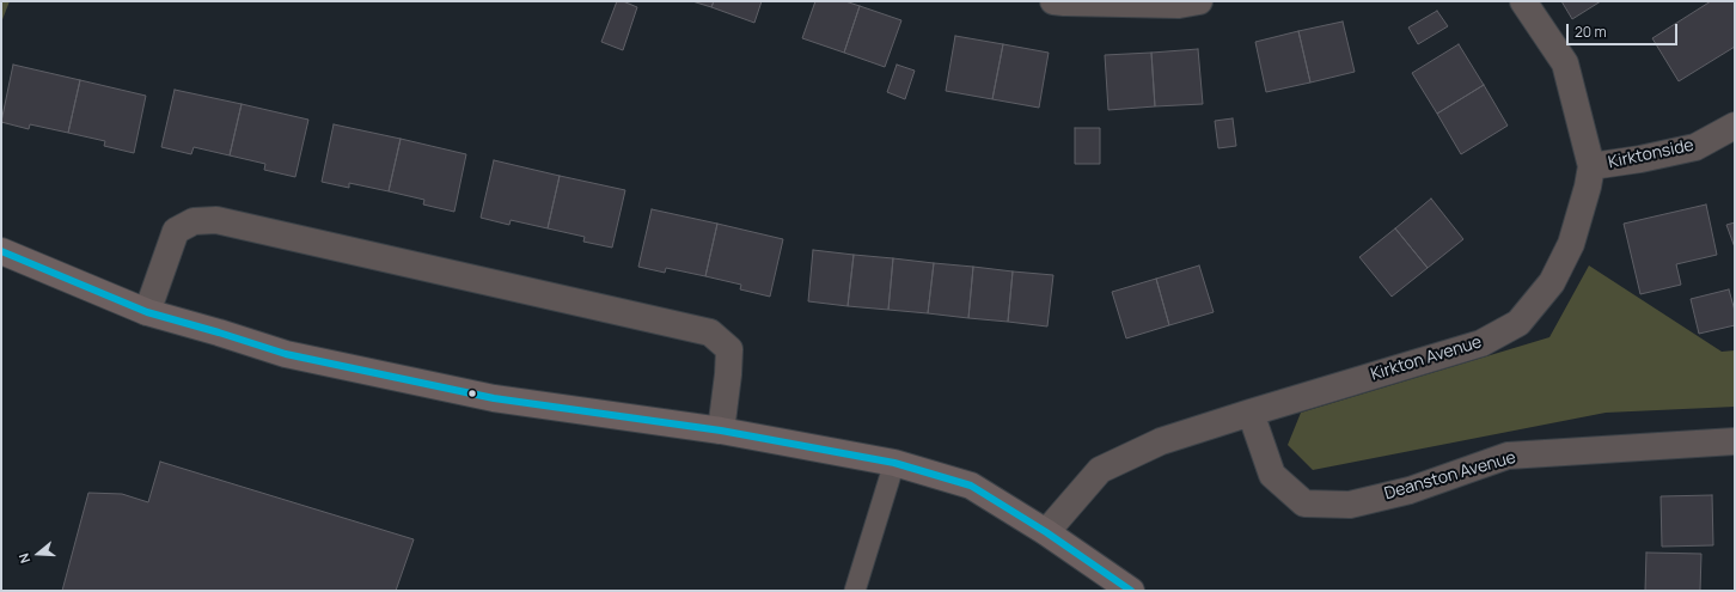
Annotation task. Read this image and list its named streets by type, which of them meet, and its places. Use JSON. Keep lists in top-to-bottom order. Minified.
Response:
{"streets":{"street":["Kirktonside","Kirkton Avenue","Deanston Avenue"]},"crossings":[["Kirktonside","Kirkton Avenue"],["Kirkton Avenue","Deanston Avenue"]],"scale_bar":"20 m","north":"left"}
